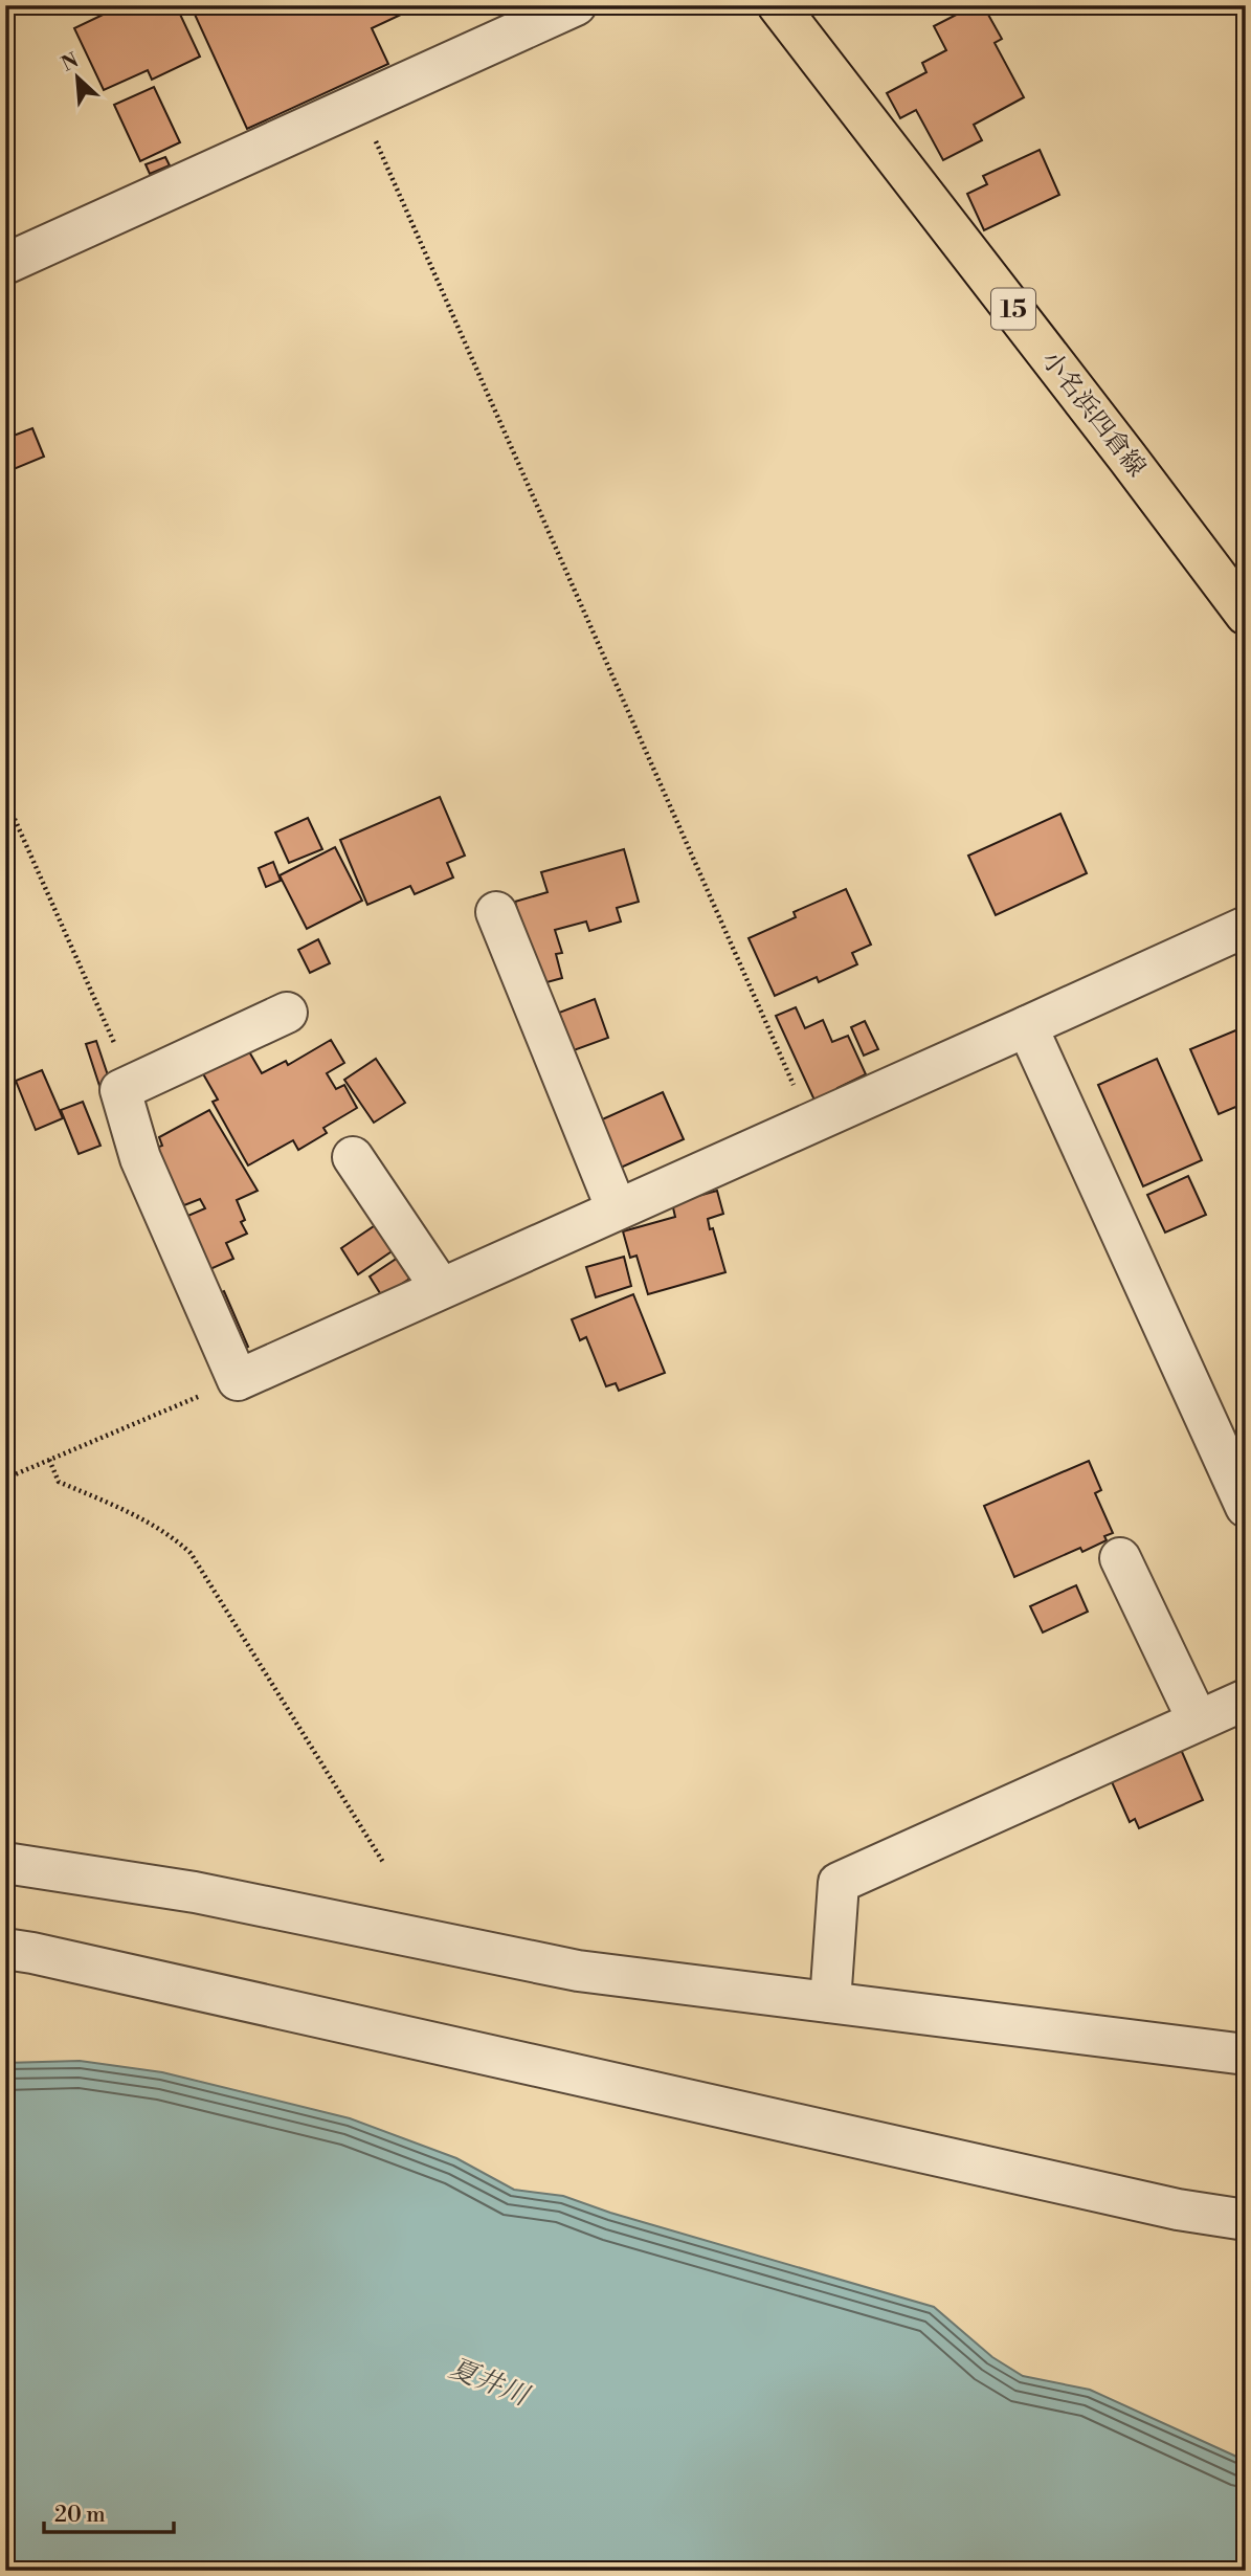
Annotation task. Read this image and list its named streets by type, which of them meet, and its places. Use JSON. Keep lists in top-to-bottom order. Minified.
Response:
{"streets":{"main road":["15","小名浜四倉線"]},"water":["夏井川"],"scale_bar":"20 m","north":"top left"}
